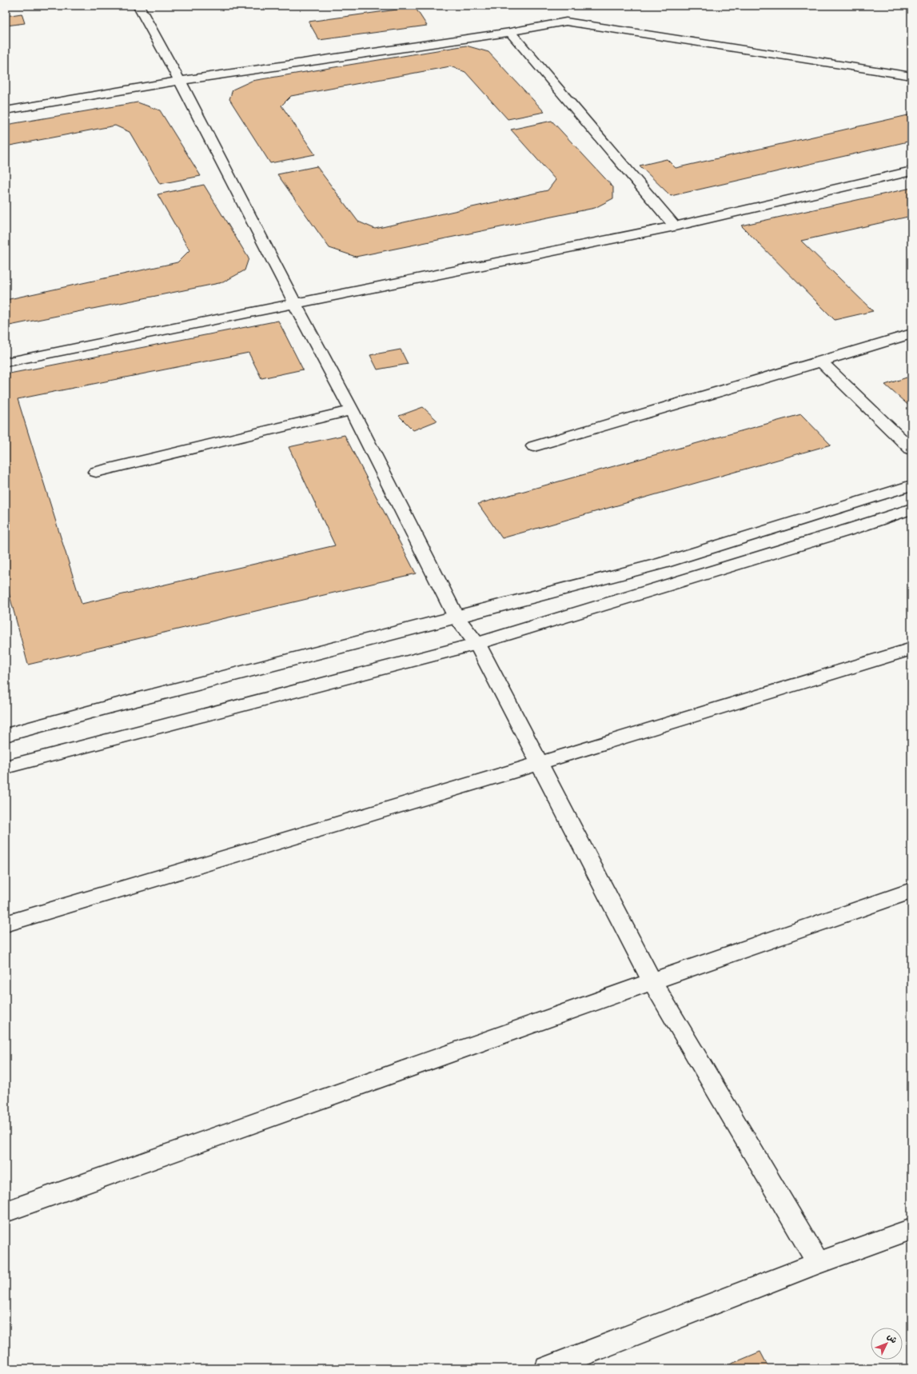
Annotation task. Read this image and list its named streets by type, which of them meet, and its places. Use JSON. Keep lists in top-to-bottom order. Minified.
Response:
{"north":"top right"}
